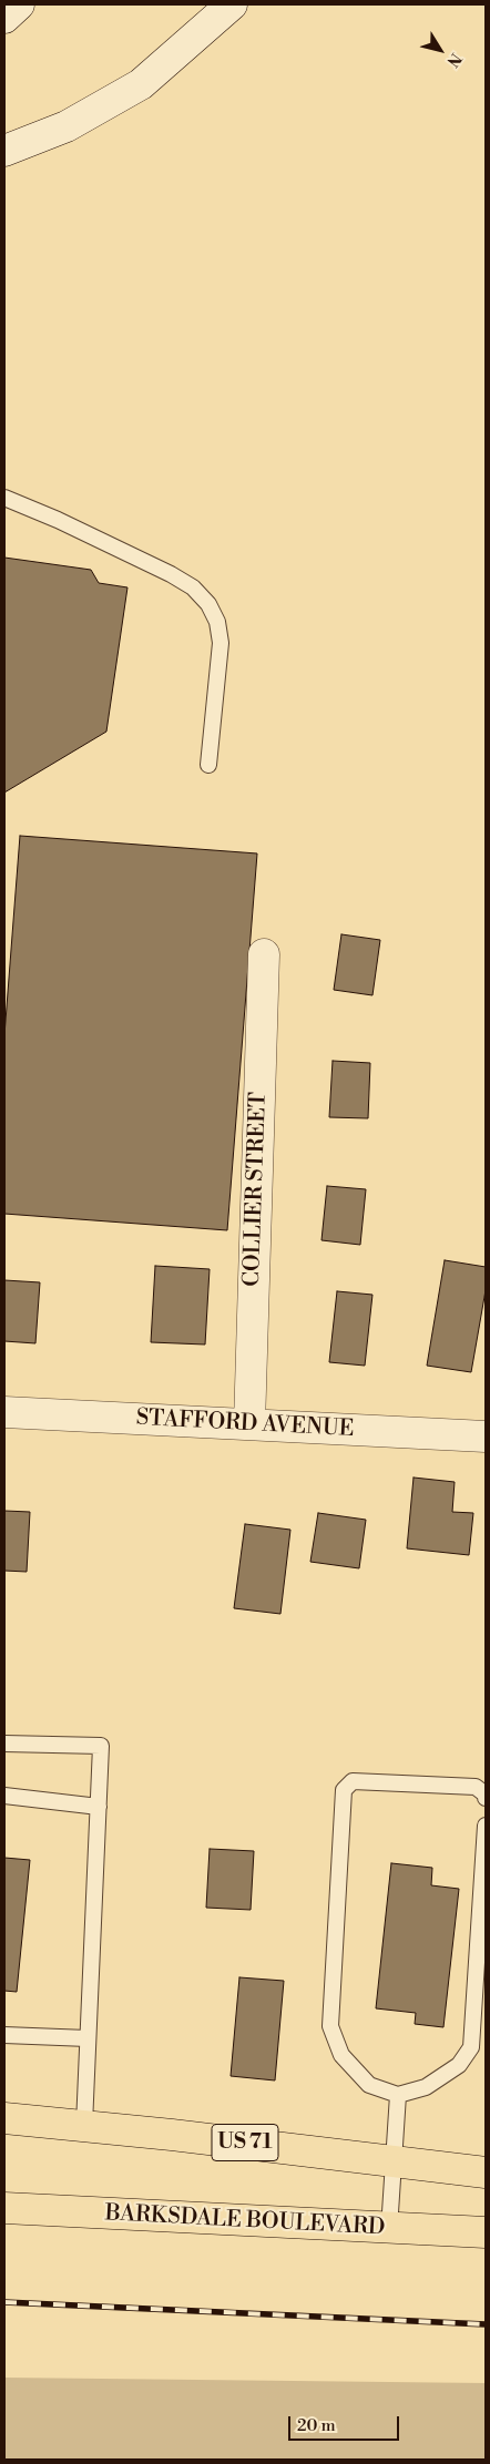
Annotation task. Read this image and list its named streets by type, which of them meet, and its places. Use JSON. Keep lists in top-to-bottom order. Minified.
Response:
{"streets":{"main road":["US 71","BARKSDALE BOULEVARD"],"street":["COLLIER STREET","STAFFORD AVENUE"]},"crossings":[["COLLIER STREET","STAFFORD AVENUE"]],"scale_bar":"20 m","north":"bottom right"}
